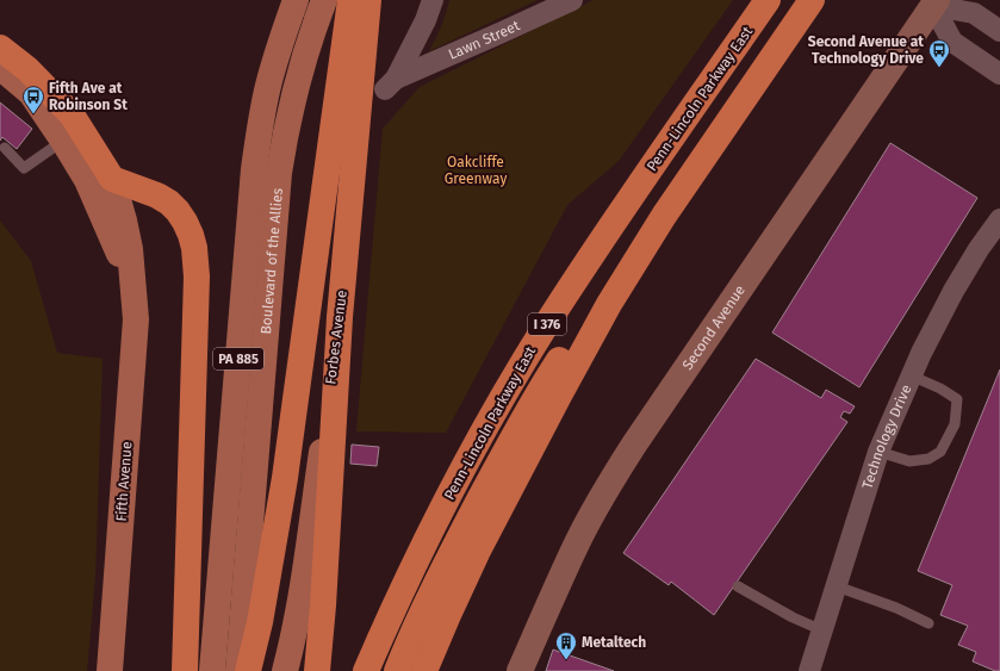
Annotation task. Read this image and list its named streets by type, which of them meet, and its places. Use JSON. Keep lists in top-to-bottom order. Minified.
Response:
{"streets":{"highway":["Penn-Lincoln Parkway East","I 376","Forbes Avenue","Fifth Avenue"],"main road":["Boulevard of the Allies","Second Avenue","PA 885"],"street":["Lawn Street","Technology Drive"]},"parks":["Oakcliffe Greenway"],"places":{"bus stop":["Second Avenue at Technology Drive","Fifth Ave at Robinson St"],"building":["Metaltech"]}}
